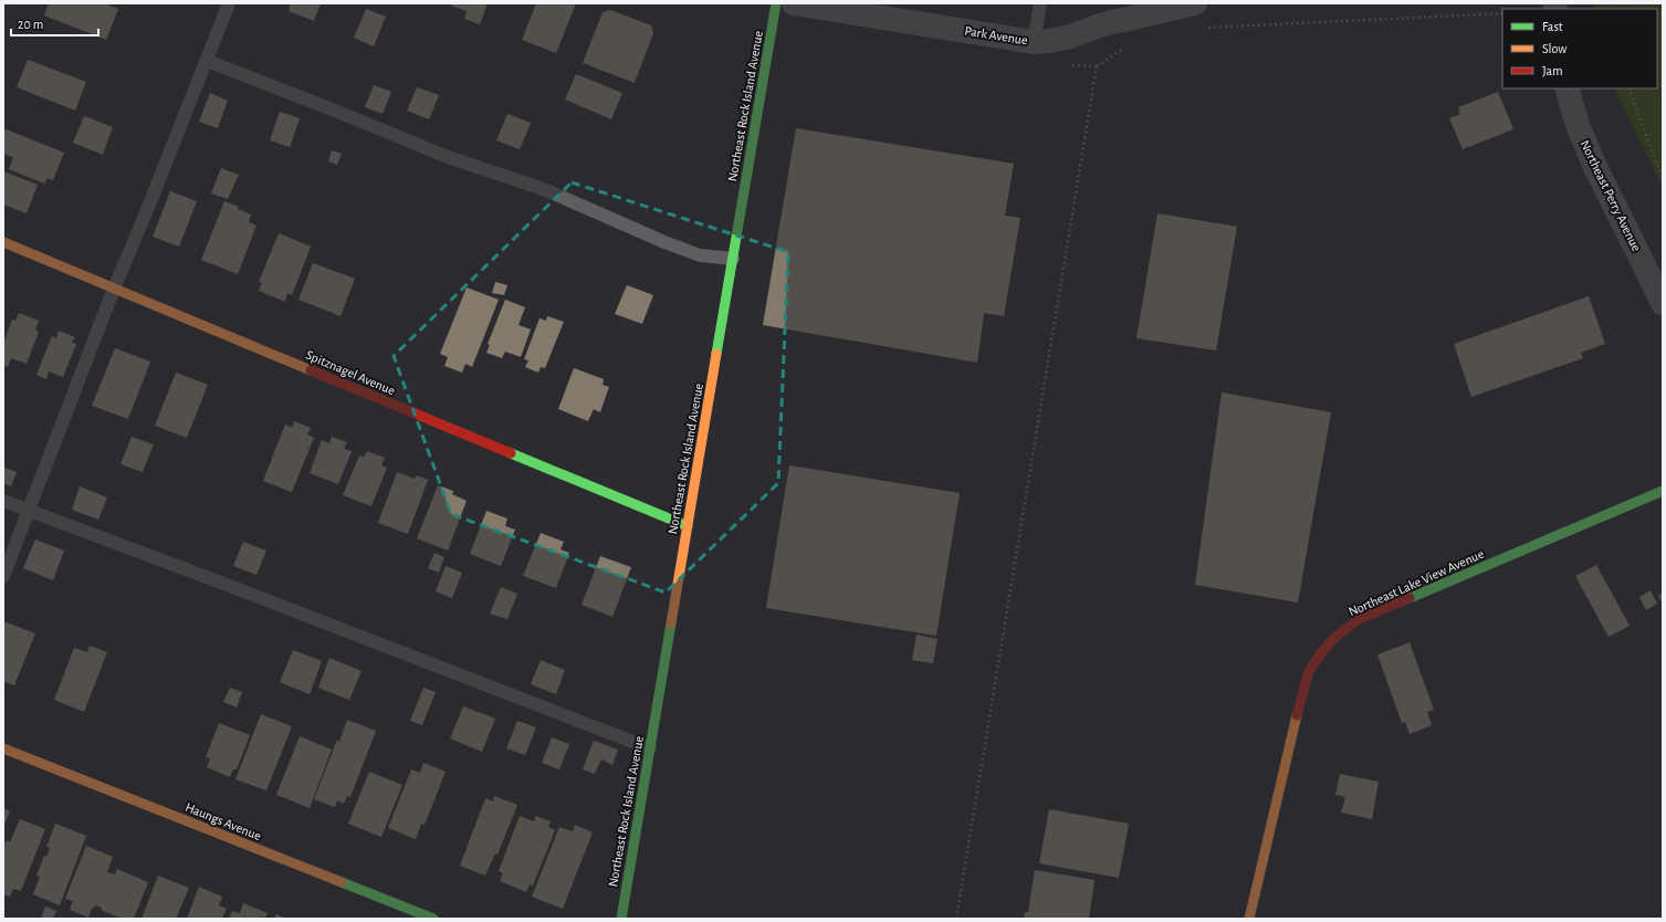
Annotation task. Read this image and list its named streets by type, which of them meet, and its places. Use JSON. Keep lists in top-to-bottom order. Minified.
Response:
{"streets":{"street":["Park Avenue","Northeast Rock Island Avenue","Northeast Perry Avenue","Spitznagel Avenue","Northeast Lake View Avenue","Haungs Avenue"]},"crossings":[["Northeast Rock Island Avenue","Spitznagel Avenue"]],"legend":["Fast","Slow","Jam"],"scale_bar":"20 m"}
